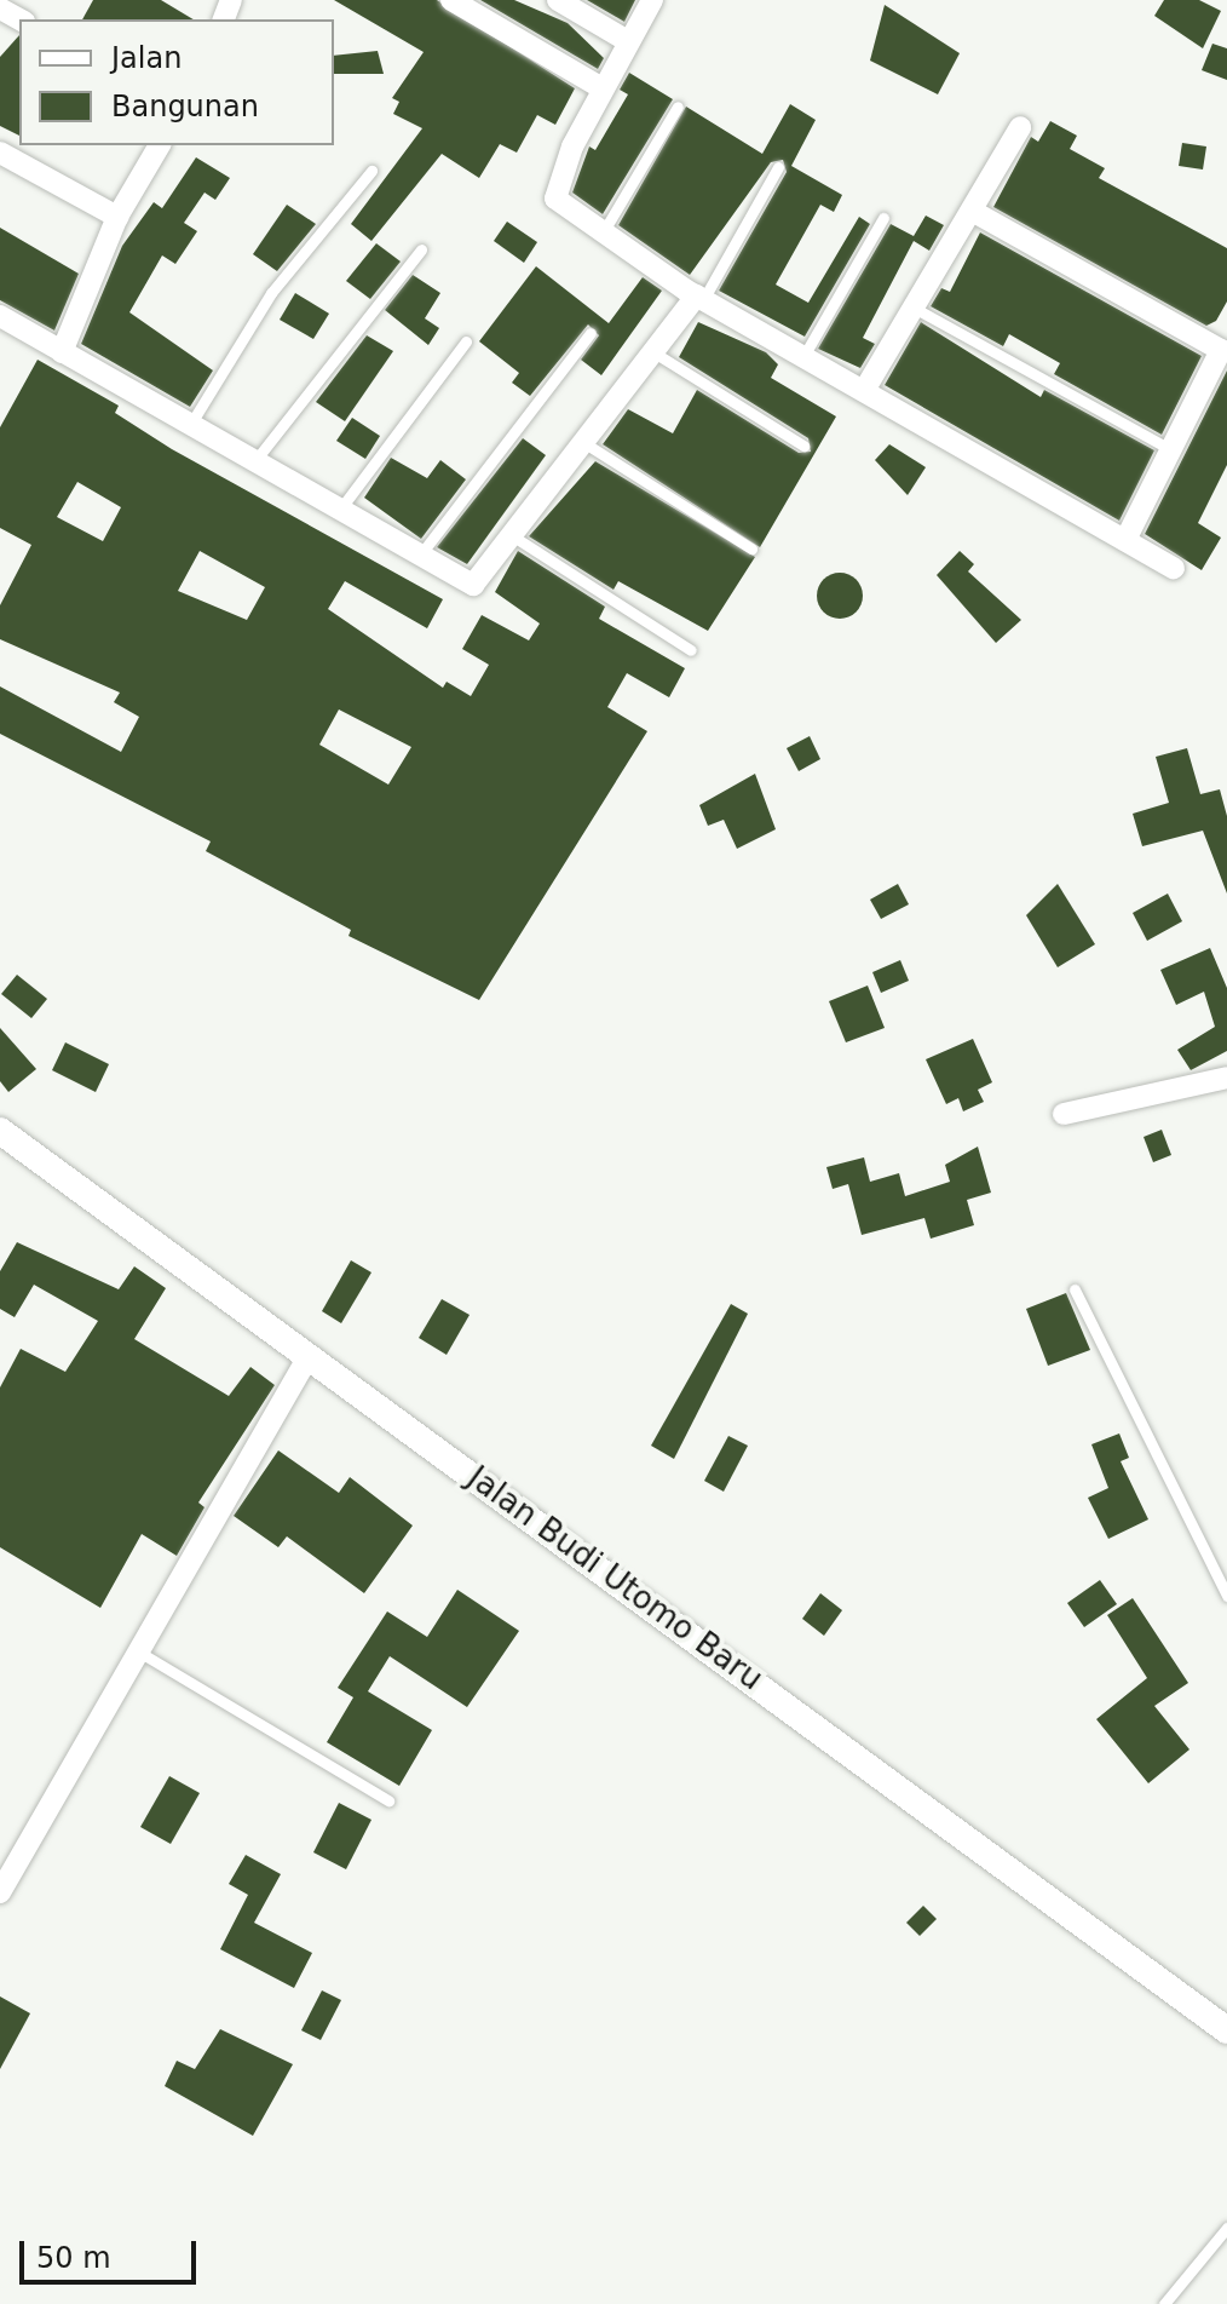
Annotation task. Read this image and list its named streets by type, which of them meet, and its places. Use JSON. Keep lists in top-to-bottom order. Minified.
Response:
{"streets":{"street":["Jalan Budi Utomo Baru"]},"legend":["Jalan","Bangunan"],"scale_bar":"50 m"}
